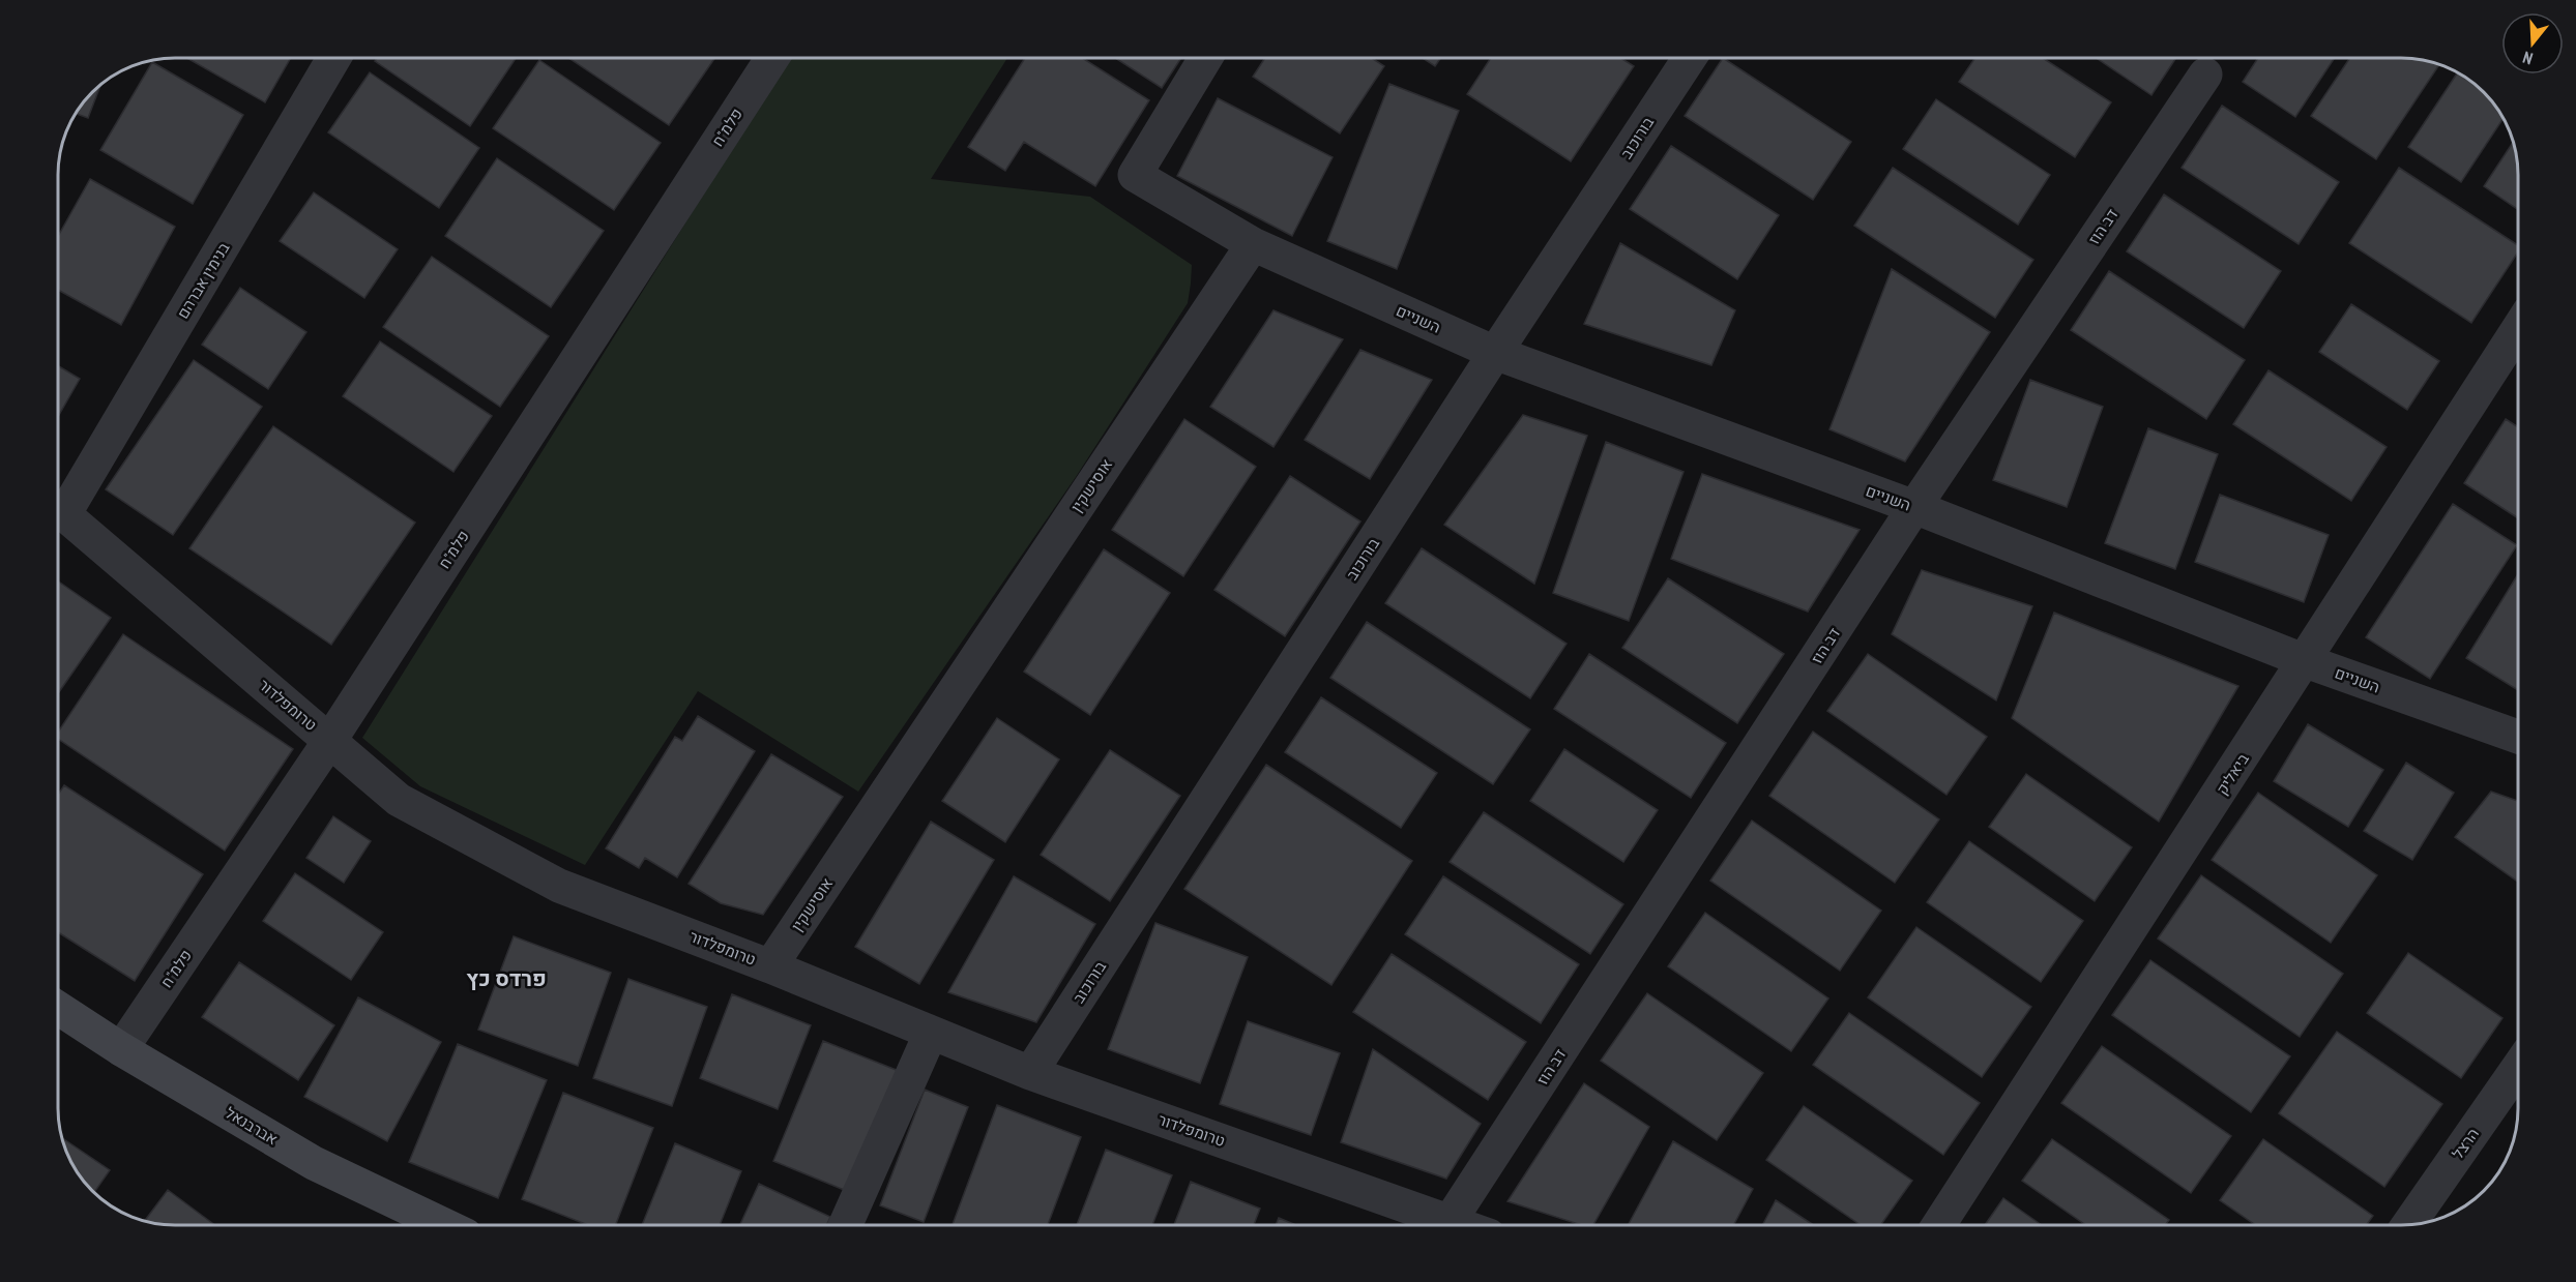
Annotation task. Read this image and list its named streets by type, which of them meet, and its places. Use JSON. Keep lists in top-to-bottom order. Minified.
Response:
{"streets":{"street":["פלמ\"ח","בורוכוב","דב הוז","בנימין אברהם","השניים","אוסישקין","טרומפלדור","ביאליק","אברבנאל","הרצל"]},"crossings":[["פלמ\"ח","טרומפלדור"],["פלמ\"ח","אברבנאל"],["בורוכוב","השניים"],["בורוכוב","טרומפלדור"],["דב הוז","השניים"],["דב הוז","טרומפלדור"],["השניים","אוסישקין"],["השניים","ביאליק"],["אוסישקין","טרומפלדור"]],"districts":["פרדס כץ"],"north":"bottom"}
